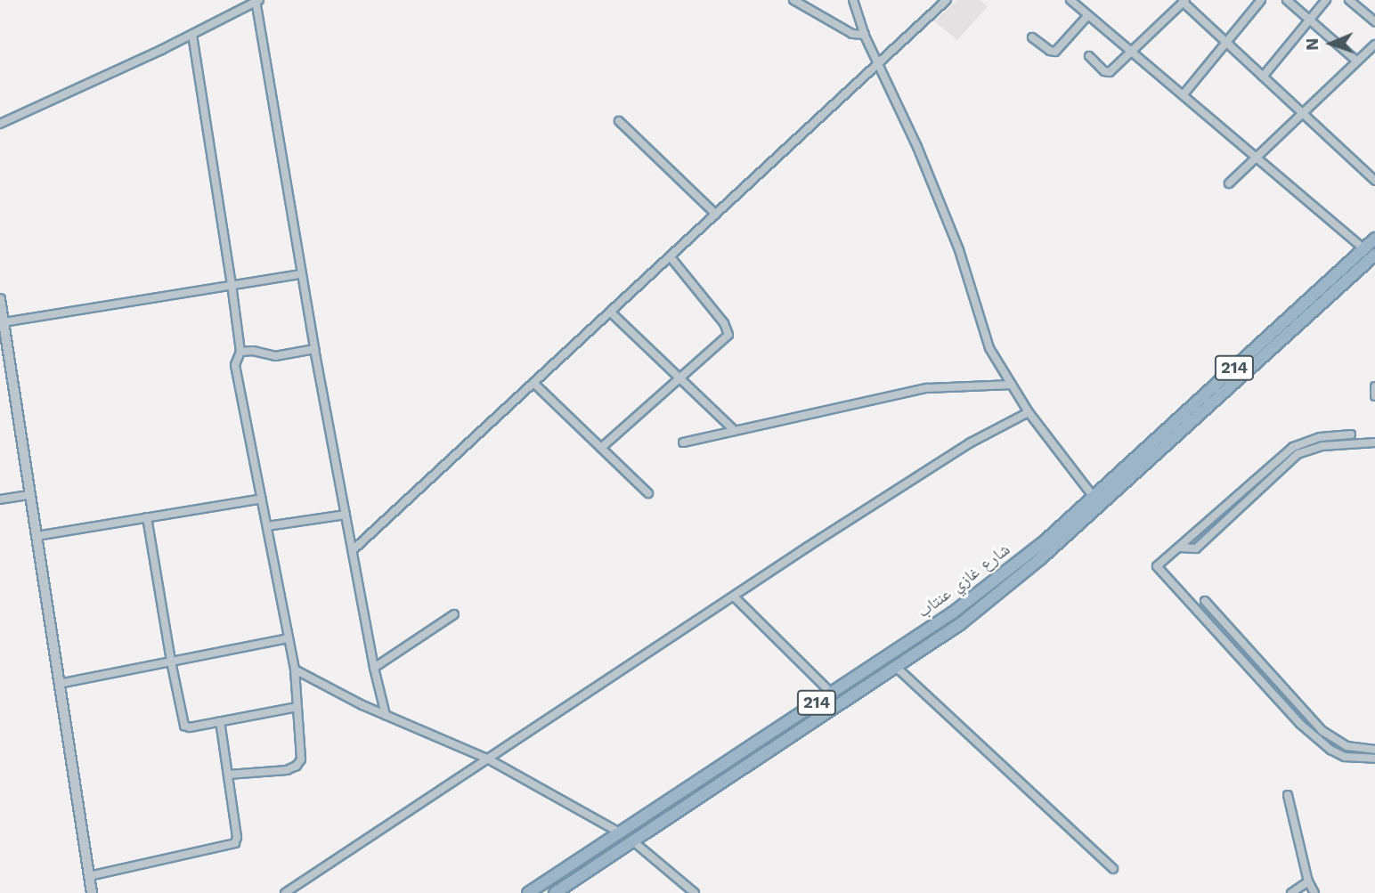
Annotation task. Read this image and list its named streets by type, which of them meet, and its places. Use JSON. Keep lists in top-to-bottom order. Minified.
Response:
{"streets":{"highway":["214","شارع غازي عنتاب"]},"crossings":[["214","شارع غازي عنتاب"]],"north":"left"}
